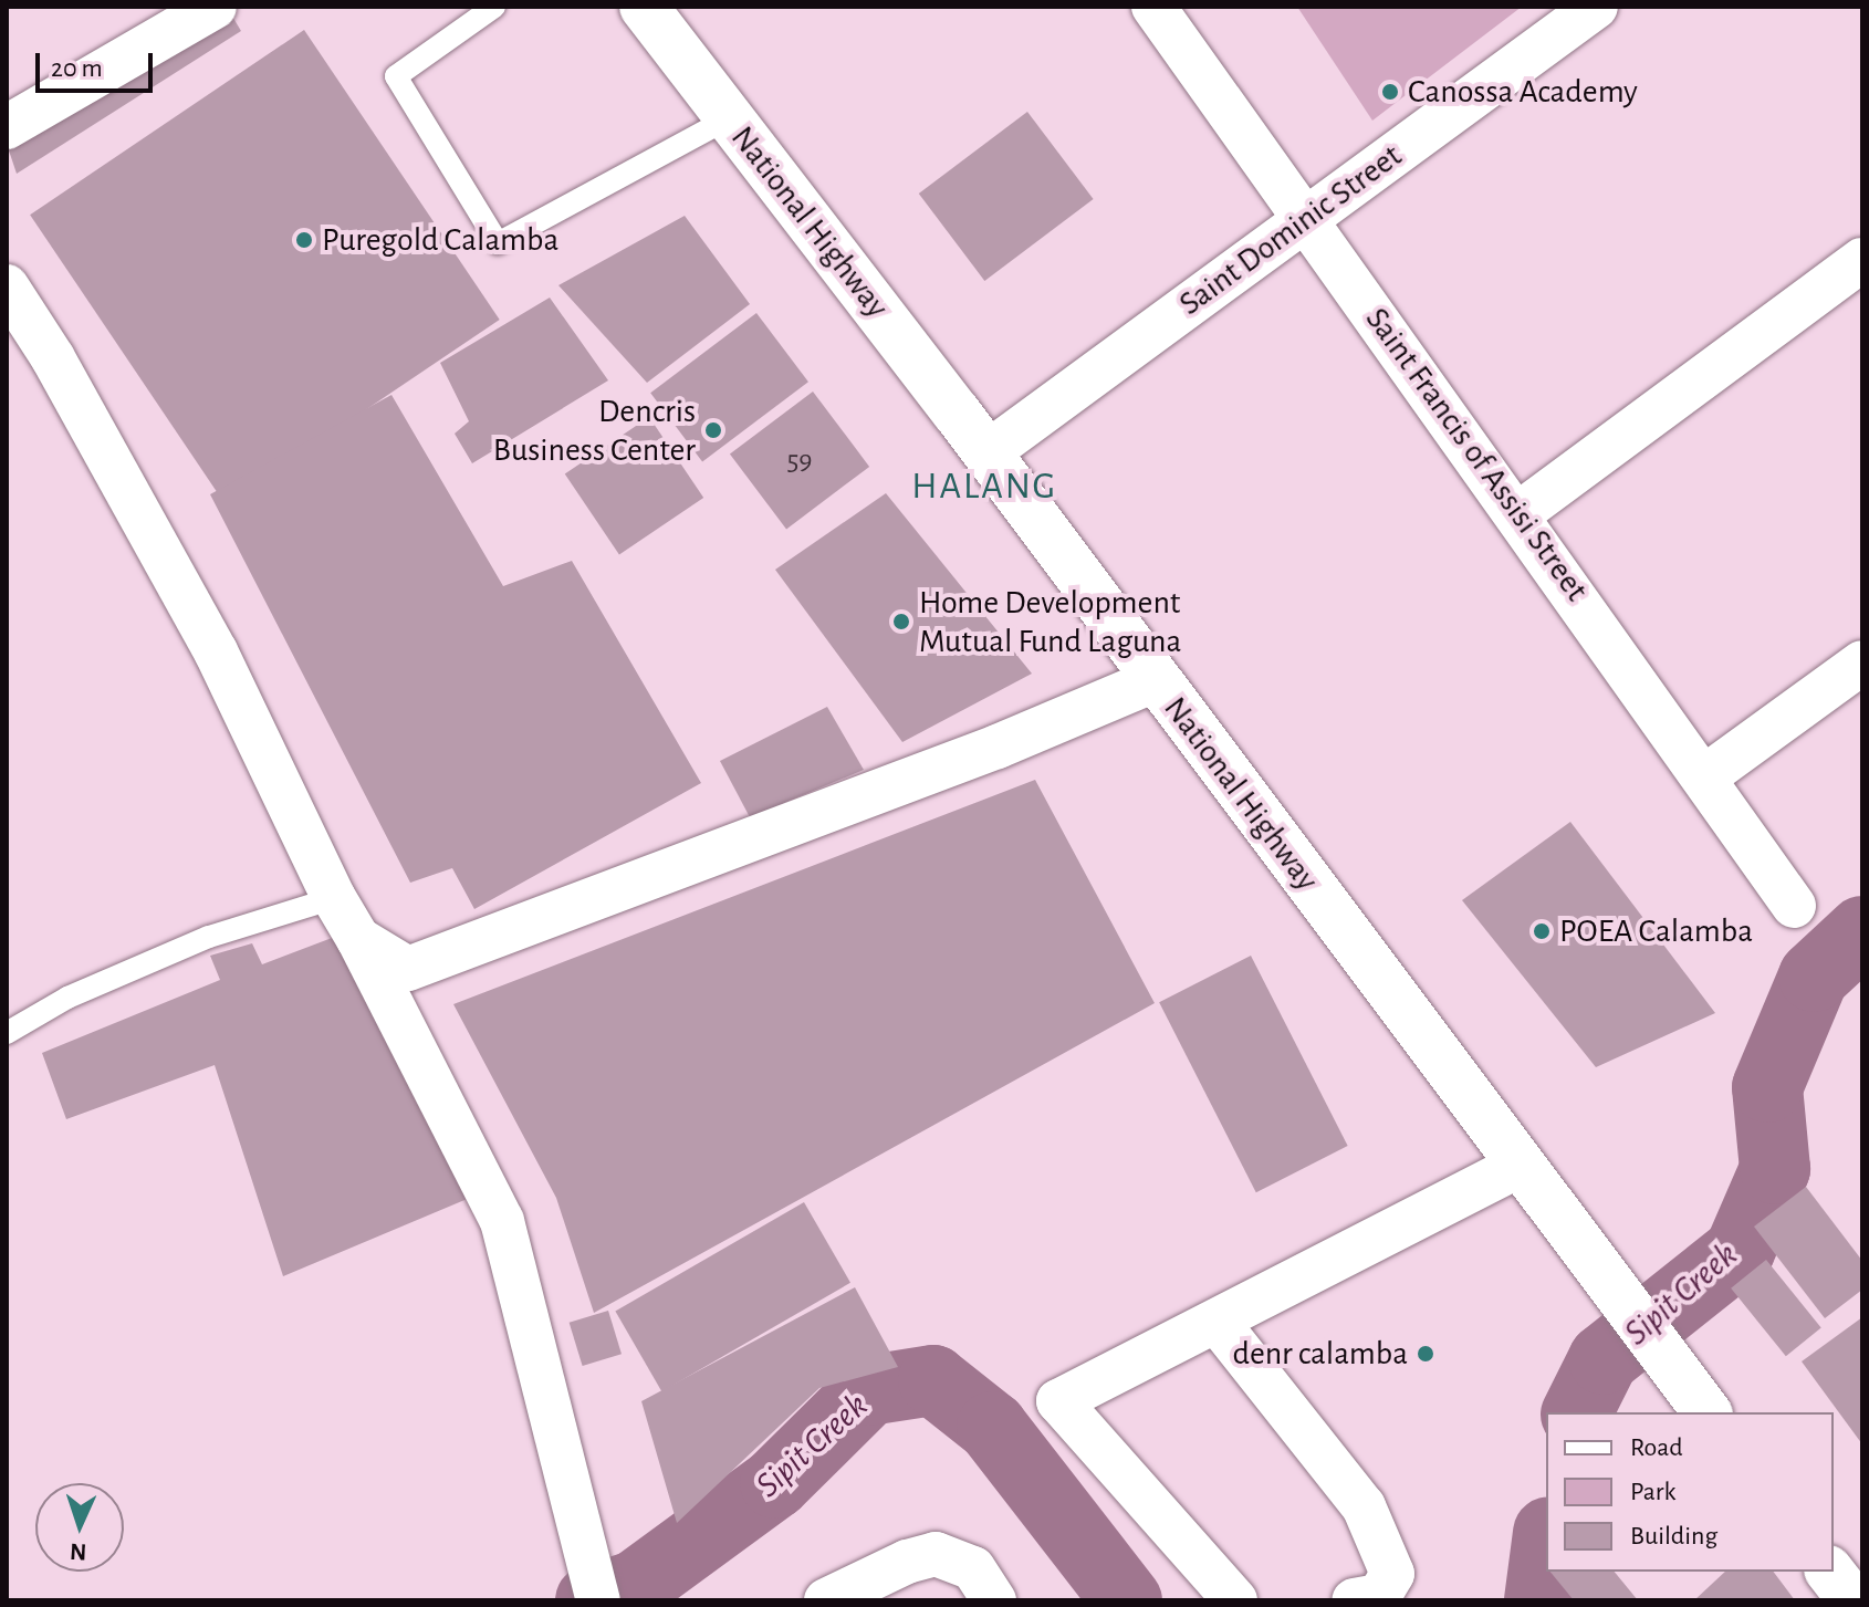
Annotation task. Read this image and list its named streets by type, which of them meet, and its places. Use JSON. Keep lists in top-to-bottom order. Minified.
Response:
{"streets":{"main road":["National Highway"],"street":["Saint Dominic Street","Saint Francis of Assisi Street"]},"crossings":[["National Highway","Saint Dominic Street"],["Saint Dominic Street","Saint Francis of Assisi Street"]],"districts":["HALANG"],"water":["Sipit Creek"],"places":["Canossa Academy","Puregold Calamba","Dencris Business Center","Home Development Mutual Fund Laguna","POEA Calamba","denr calamba"],"house_numbers":["59"],"legend":["Road","Park","Building"],"scale_bar":"20 m","north":"bottom"}
